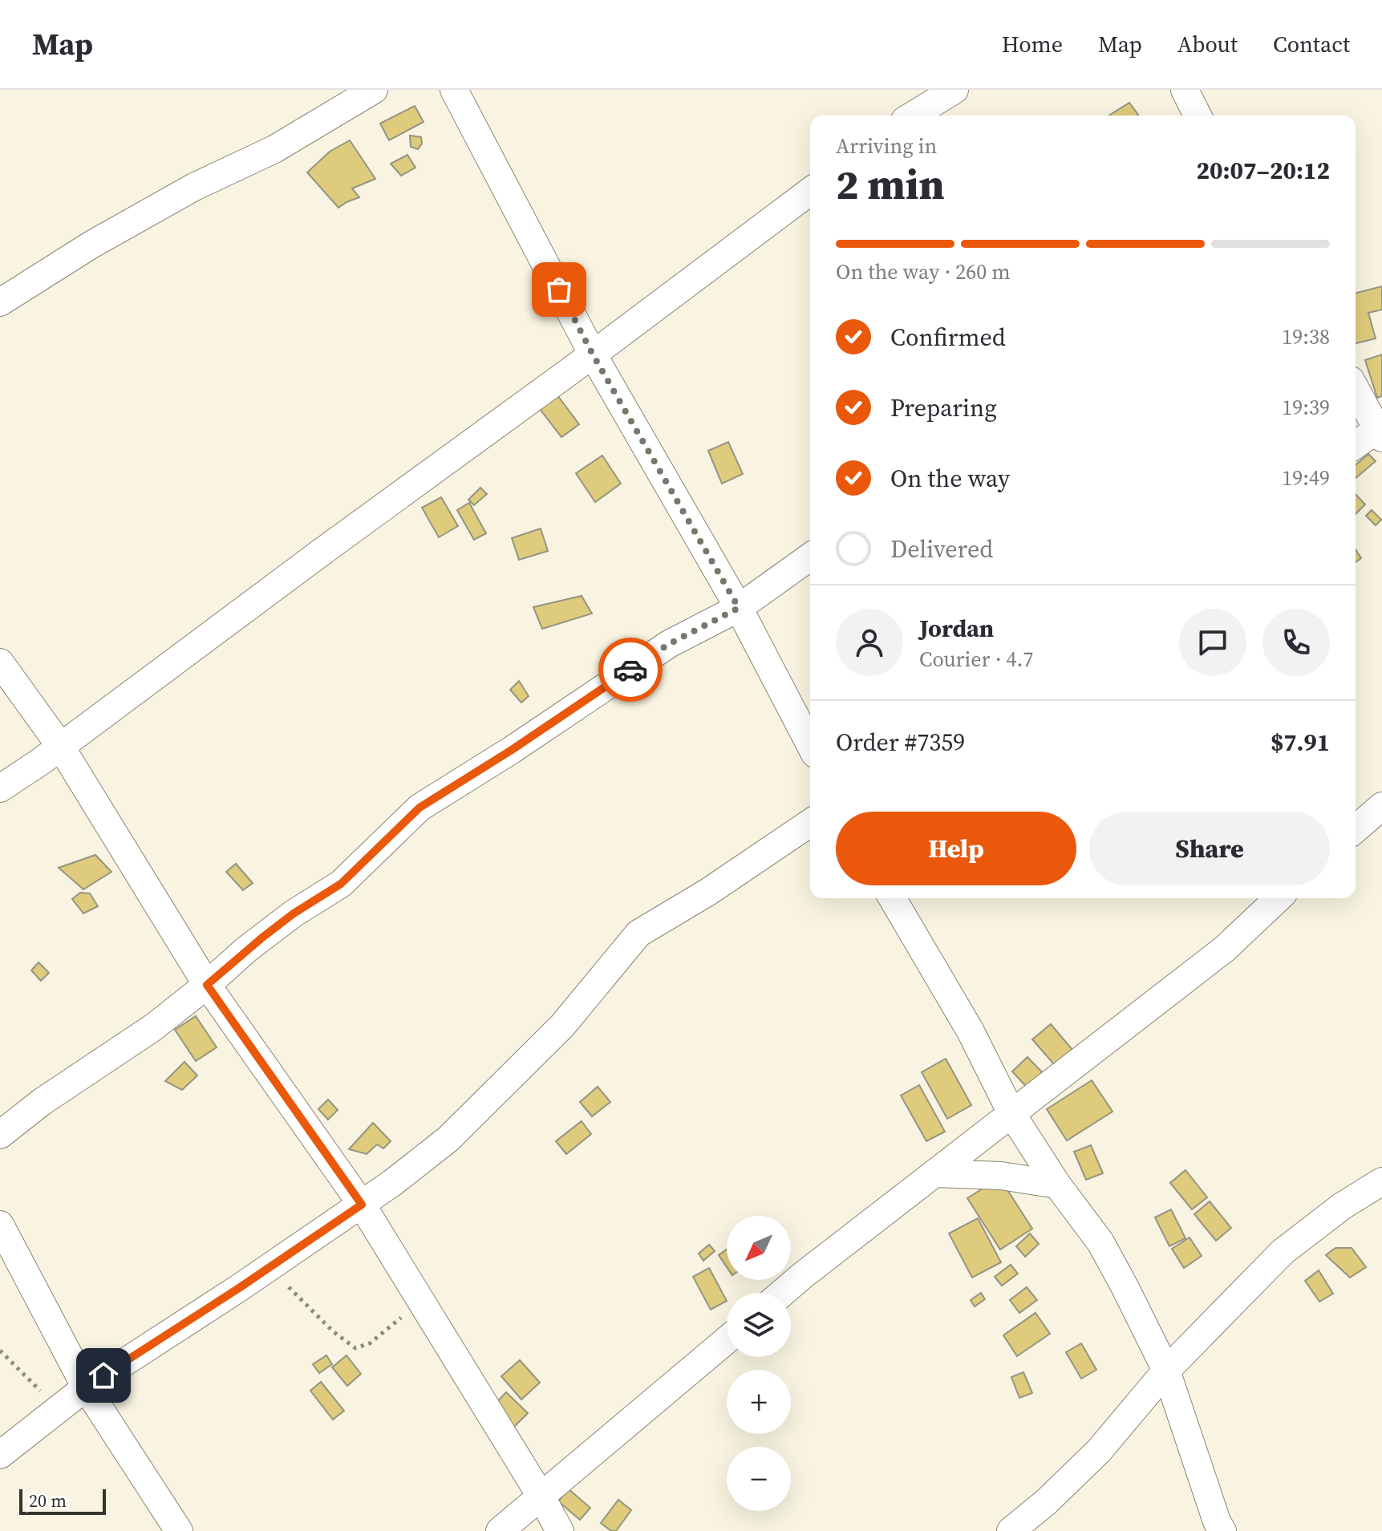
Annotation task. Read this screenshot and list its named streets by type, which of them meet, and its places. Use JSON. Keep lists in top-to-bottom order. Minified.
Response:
{"scale_bar":"20 m","north":"bottom left","page":{"header":"Map","nav":["Home","Map","About","Contact"],"heading":["2 min","Arriving in","20:07–20:12"],"panel":["Jordan","Courier · 4.7","Order #7359","$7.91"],"bar":"On the way · 260 m","list":[["Confirmed","19:38"],["Preparing","19:39"],["On the way","19:49"],"Delivered"],"buttons":["Help","Share"],"map_buttons":["+","−"],"scale":"20 m"}}
